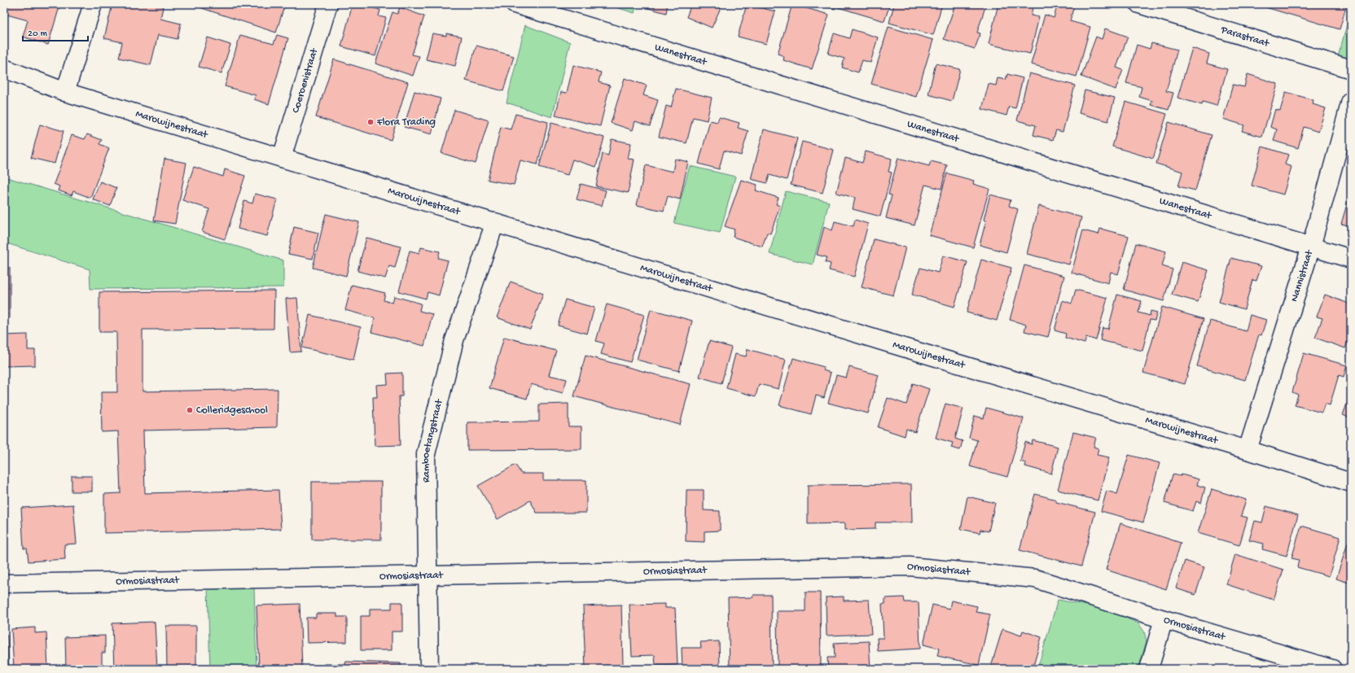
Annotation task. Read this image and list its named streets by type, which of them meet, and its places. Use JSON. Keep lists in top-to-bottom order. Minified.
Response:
{"streets":{"street":["Parastraat","Wanestraat","Coeroenistraat","Marowijnestraat","Nannistraat","Ramboetangstraat","Ormosiastraat"]},"crossings":[["Wanestraat","Nannistraat"],["Coeroenistraat","Marowijnestraat"],["Marowijnestraat","Nannistraat"],["Marowijnestraat","Ramboetangstraat"],["Ramboetangstraat","Ormosiastraat"]],"places":["Flora Trading","Colleridgeschool"],"scale_bar":"20 m"}
